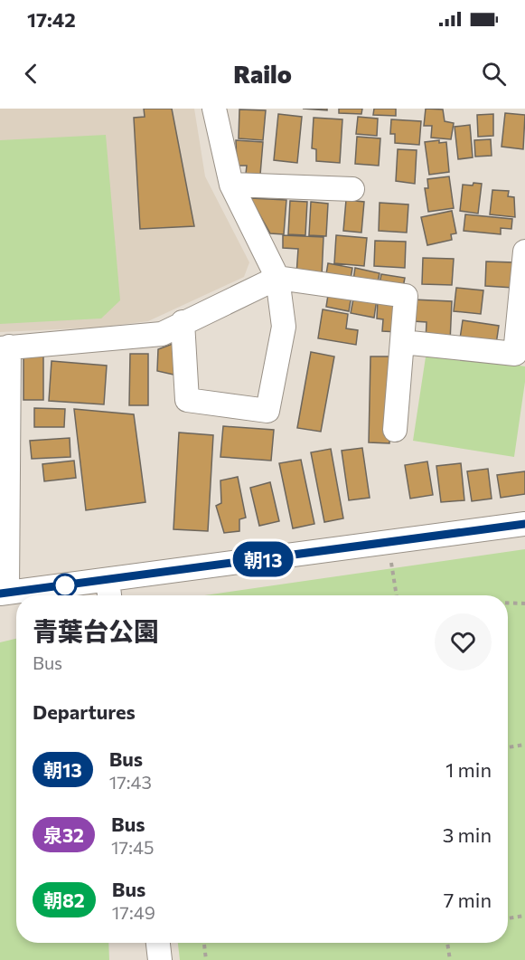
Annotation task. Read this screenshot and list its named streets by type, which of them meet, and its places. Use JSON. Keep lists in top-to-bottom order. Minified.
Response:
{"lines":["bus line 朝13"],"page":{"status":"17:42","header":"Railo","on_map":"朝13","heading":[["青葉台公園","Bus"],"Departures"],"list":[{"mark":"朝13","name":"Bus","note":"17:43","value":"1 min"},{"mark":"泉32","name":"Bus","note":"17:45","value":"3 min"},{"mark":"朝82","name":"Bus","note":"17:49","value":"7 min"}]}}
